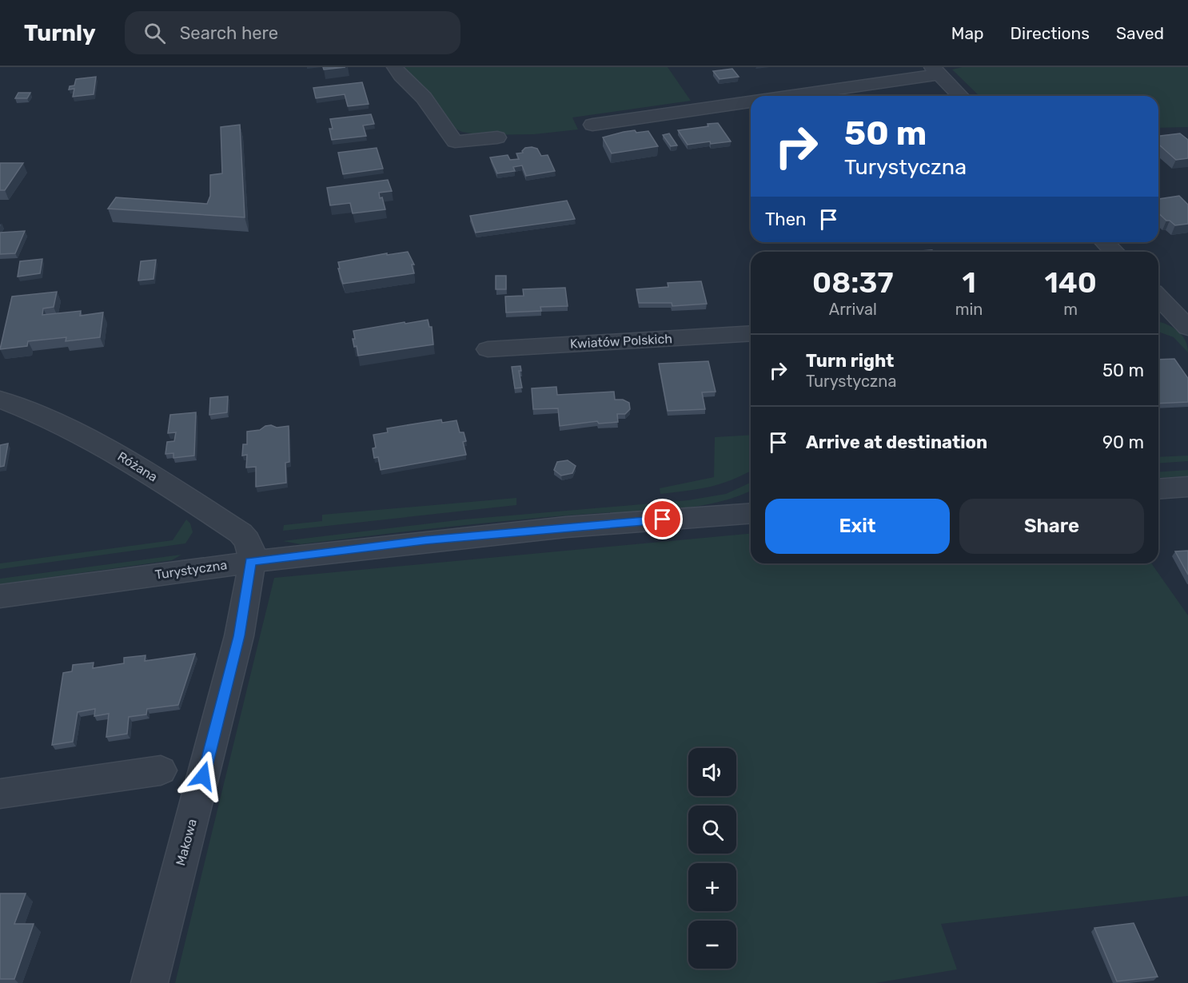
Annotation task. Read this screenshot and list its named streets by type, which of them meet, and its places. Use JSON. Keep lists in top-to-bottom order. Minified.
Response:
{"streets":{"street":["Kwiatów Polskich","Różana","Turystyczna","Makowa"]},"crossings":[["Różana","Turystyczna"],["Różana","Makowa"],["Turystyczna","Makowa"]],"page":{"header":"Turnly","search":"Search here","nav":["Map","Directions","Saved"],"turn":["50 m","Turystyczna"],"then":"Then","eta":["08:37","Arrival","1","min","140","m"],"list":[{"name":"Turn right","note":"Turystyczna","value":"50 m"},{"name":"Arrive at destination","value":"90 m"}],"buttons":["Exit","Share"],"map_buttons":["+","−"]}}
